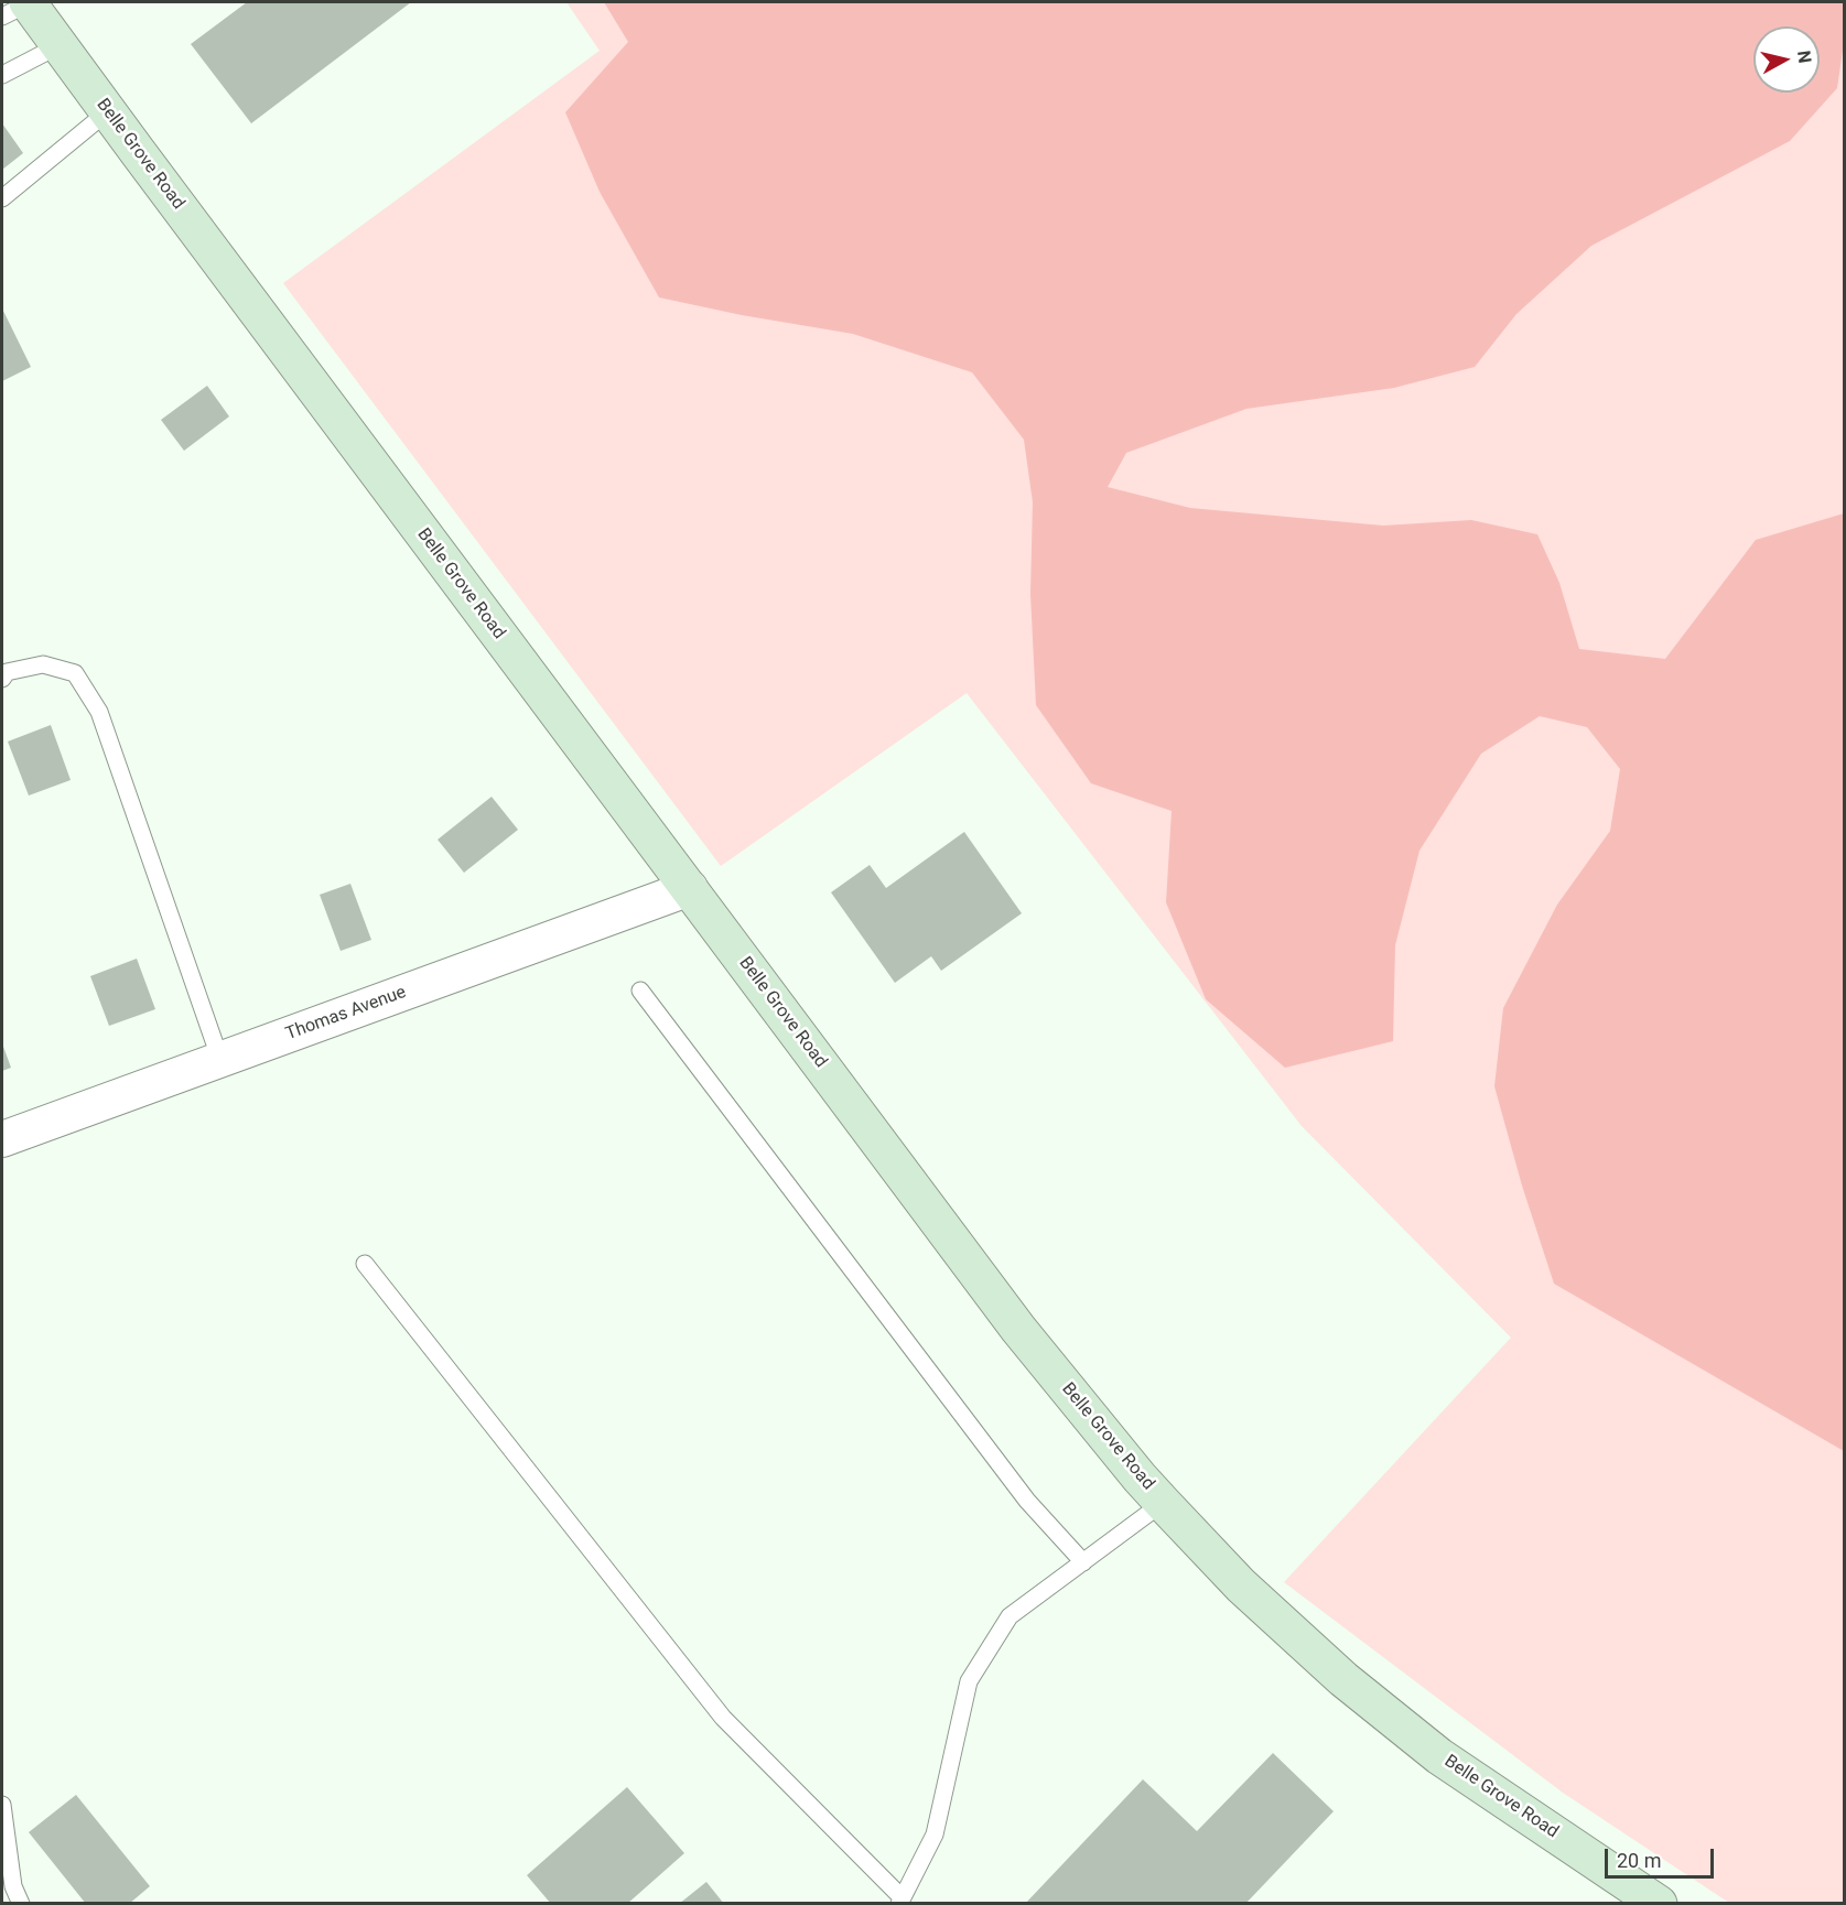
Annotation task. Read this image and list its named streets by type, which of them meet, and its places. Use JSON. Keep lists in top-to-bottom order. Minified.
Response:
{"streets":{"main road":["Belle Grove Road"],"street":["Thomas Avenue"]},"crossings":[["Belle Grove Road","Thomas Avenue"]],"scale_bar":"20 m","north":"right"}
